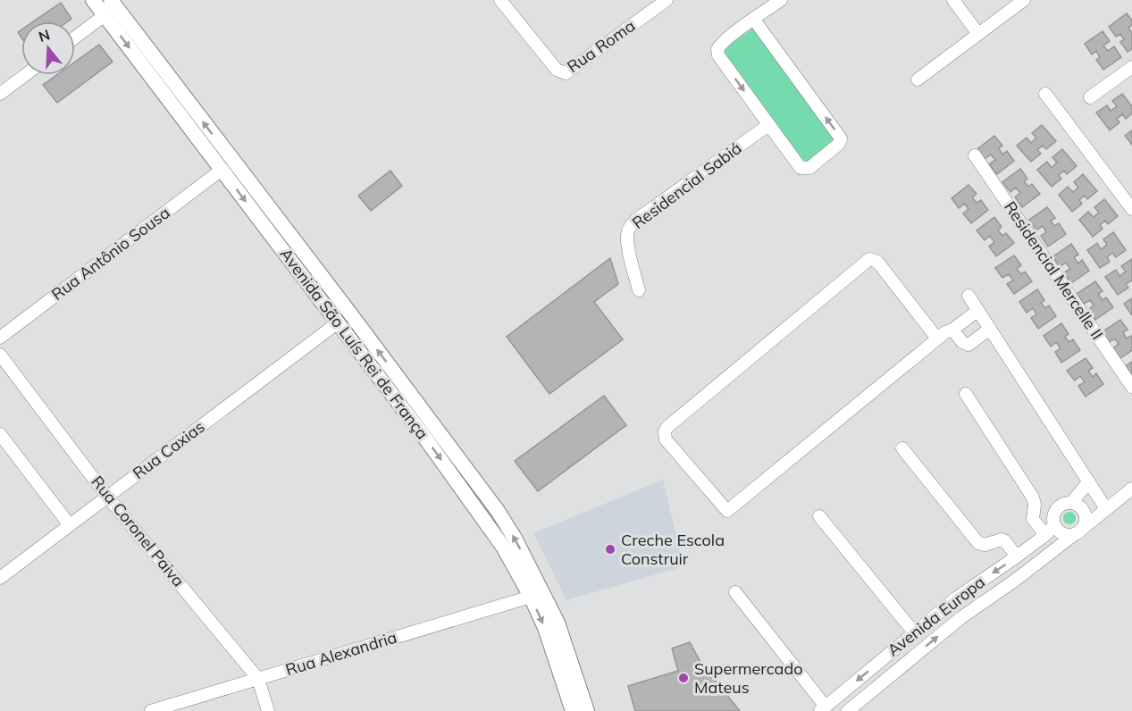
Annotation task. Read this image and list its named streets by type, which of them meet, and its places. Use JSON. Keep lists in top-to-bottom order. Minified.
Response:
{"streets":{"main road":["Avenida São Luís Rei de França"],"street":["Rua Roma","Residencial Sabiá","Rua Antônio Sousa","Residencial Mercelle II","Rua Caxias","Rua Coronel Paiva","Avenida Europa","Rua Alexandria"]},"crossings":[["Rua Antônio Sousa","Avenida São Luís Rei de França"],["Avenida São Luís Rei de França","Rua Caxias"],["Avenida São Luís Rei de França","Rua Alexandria"],["Rua Caxias","Rua Coronel Paiva"],["Rua Coronel Paiva","Rua Alexandria"]],"places":["Creche Escola Construir","Supermercado Mateus"],"north":"top"}
